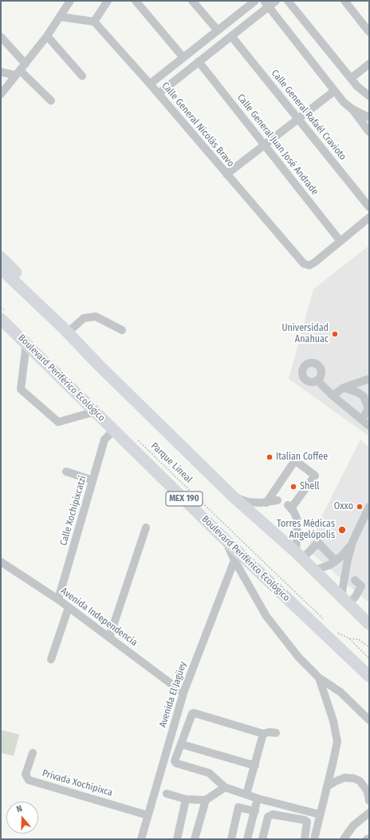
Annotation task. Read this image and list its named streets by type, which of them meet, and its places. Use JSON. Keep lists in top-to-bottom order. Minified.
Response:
{"streets":{"highway":["Boulevard Periférico Ecológico","MEX 190"],"street":["Calle General Rafaél Cravioto","Calle General Nicolás Bravo","Calle General Juan José Andrade","Calle Xochipixcatzi","Avenida Independencia","Avenida El Jagüey","Privada Xochipixca"],"path":["Parque Lineal"]},"crossings":[["Calle General Nicolás Bravo","Calle General Juan José Andrade"],["Boulevard Periférico Ecológico","Calle Xochipixcatzi"],["Calle Xochipixcatzi","Avenida Independencia"],["Avenida Independencia","Avenida El Jagüey"],["Avenida El Jagüey","Privada Xochipixca"]],"places":["Universidad Anahuac","Italian Coffee","Shell","Oxxo","Torres Médicas Angelópolis"],"north":"top"}
